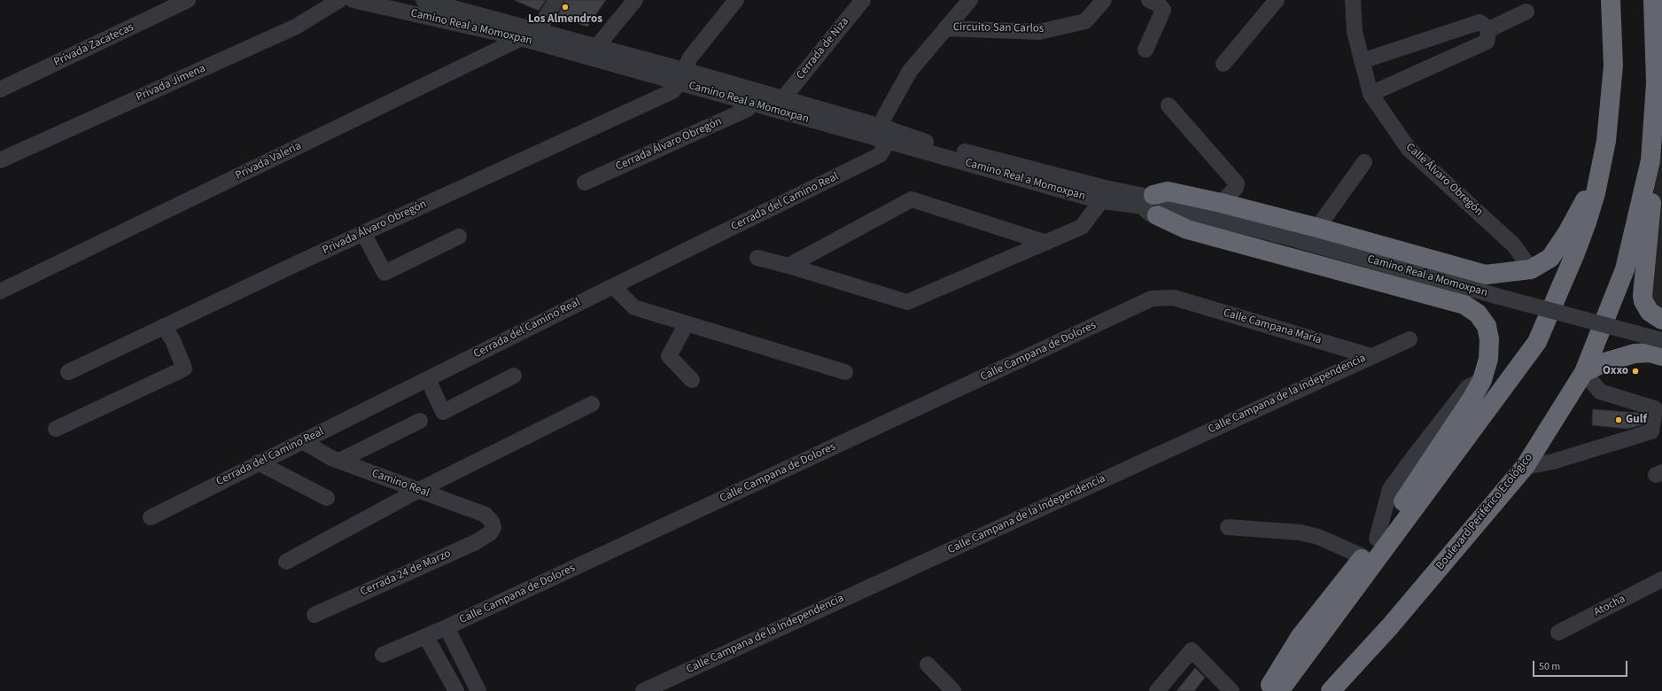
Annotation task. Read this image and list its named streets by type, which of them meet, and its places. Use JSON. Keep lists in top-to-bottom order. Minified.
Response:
{"streets":{"highway":["Boulevard Periférico Ecológico"],"street":["Camino Real a Momoxpan","Circuito San Carlos","Privada Zacatecas","Cerrada de Niza","Privada Jimena","Cerrada Álvaro Obregón","Privada Valeria","Calle Álvaro Obregón","Cerrada del Camino Real","Privada Álvaro Obregón","Calle Campana María","Calle Campana de Dolores","Calle Campana de la Independencia","Camino Real","Cerrada 24 de Marzo","Atocha"]},"crossings":[["Camino Real a Momoxpan","Circuito San Carlos"],["Camino Real a Momoxpan","Cerrada de Niza"],["Camino Real a Momoxpan","Cerrada Álvaro Obregón"],["Camino Real a Momoxpan","Privada Valeria"],["Camino Real a Momoxpan","Cerrada del Camino Real"],["Camino Real a Momoxpan","Privada Álvaro Obregón"],["Circuito San Carlos","Cerrada del Camino Real"],["Cerrada del Camino Real","Camino Real"],["Calle Campana María","Calle Campana de Dolores"],["Calle Campana María","Calle Campana de la Independencia"],["Camino Real","Cerrada 24 de Marzo"]],"places":["Los Almendros","Oxxo","Gulf"],"scale_bar":"50 m"}
